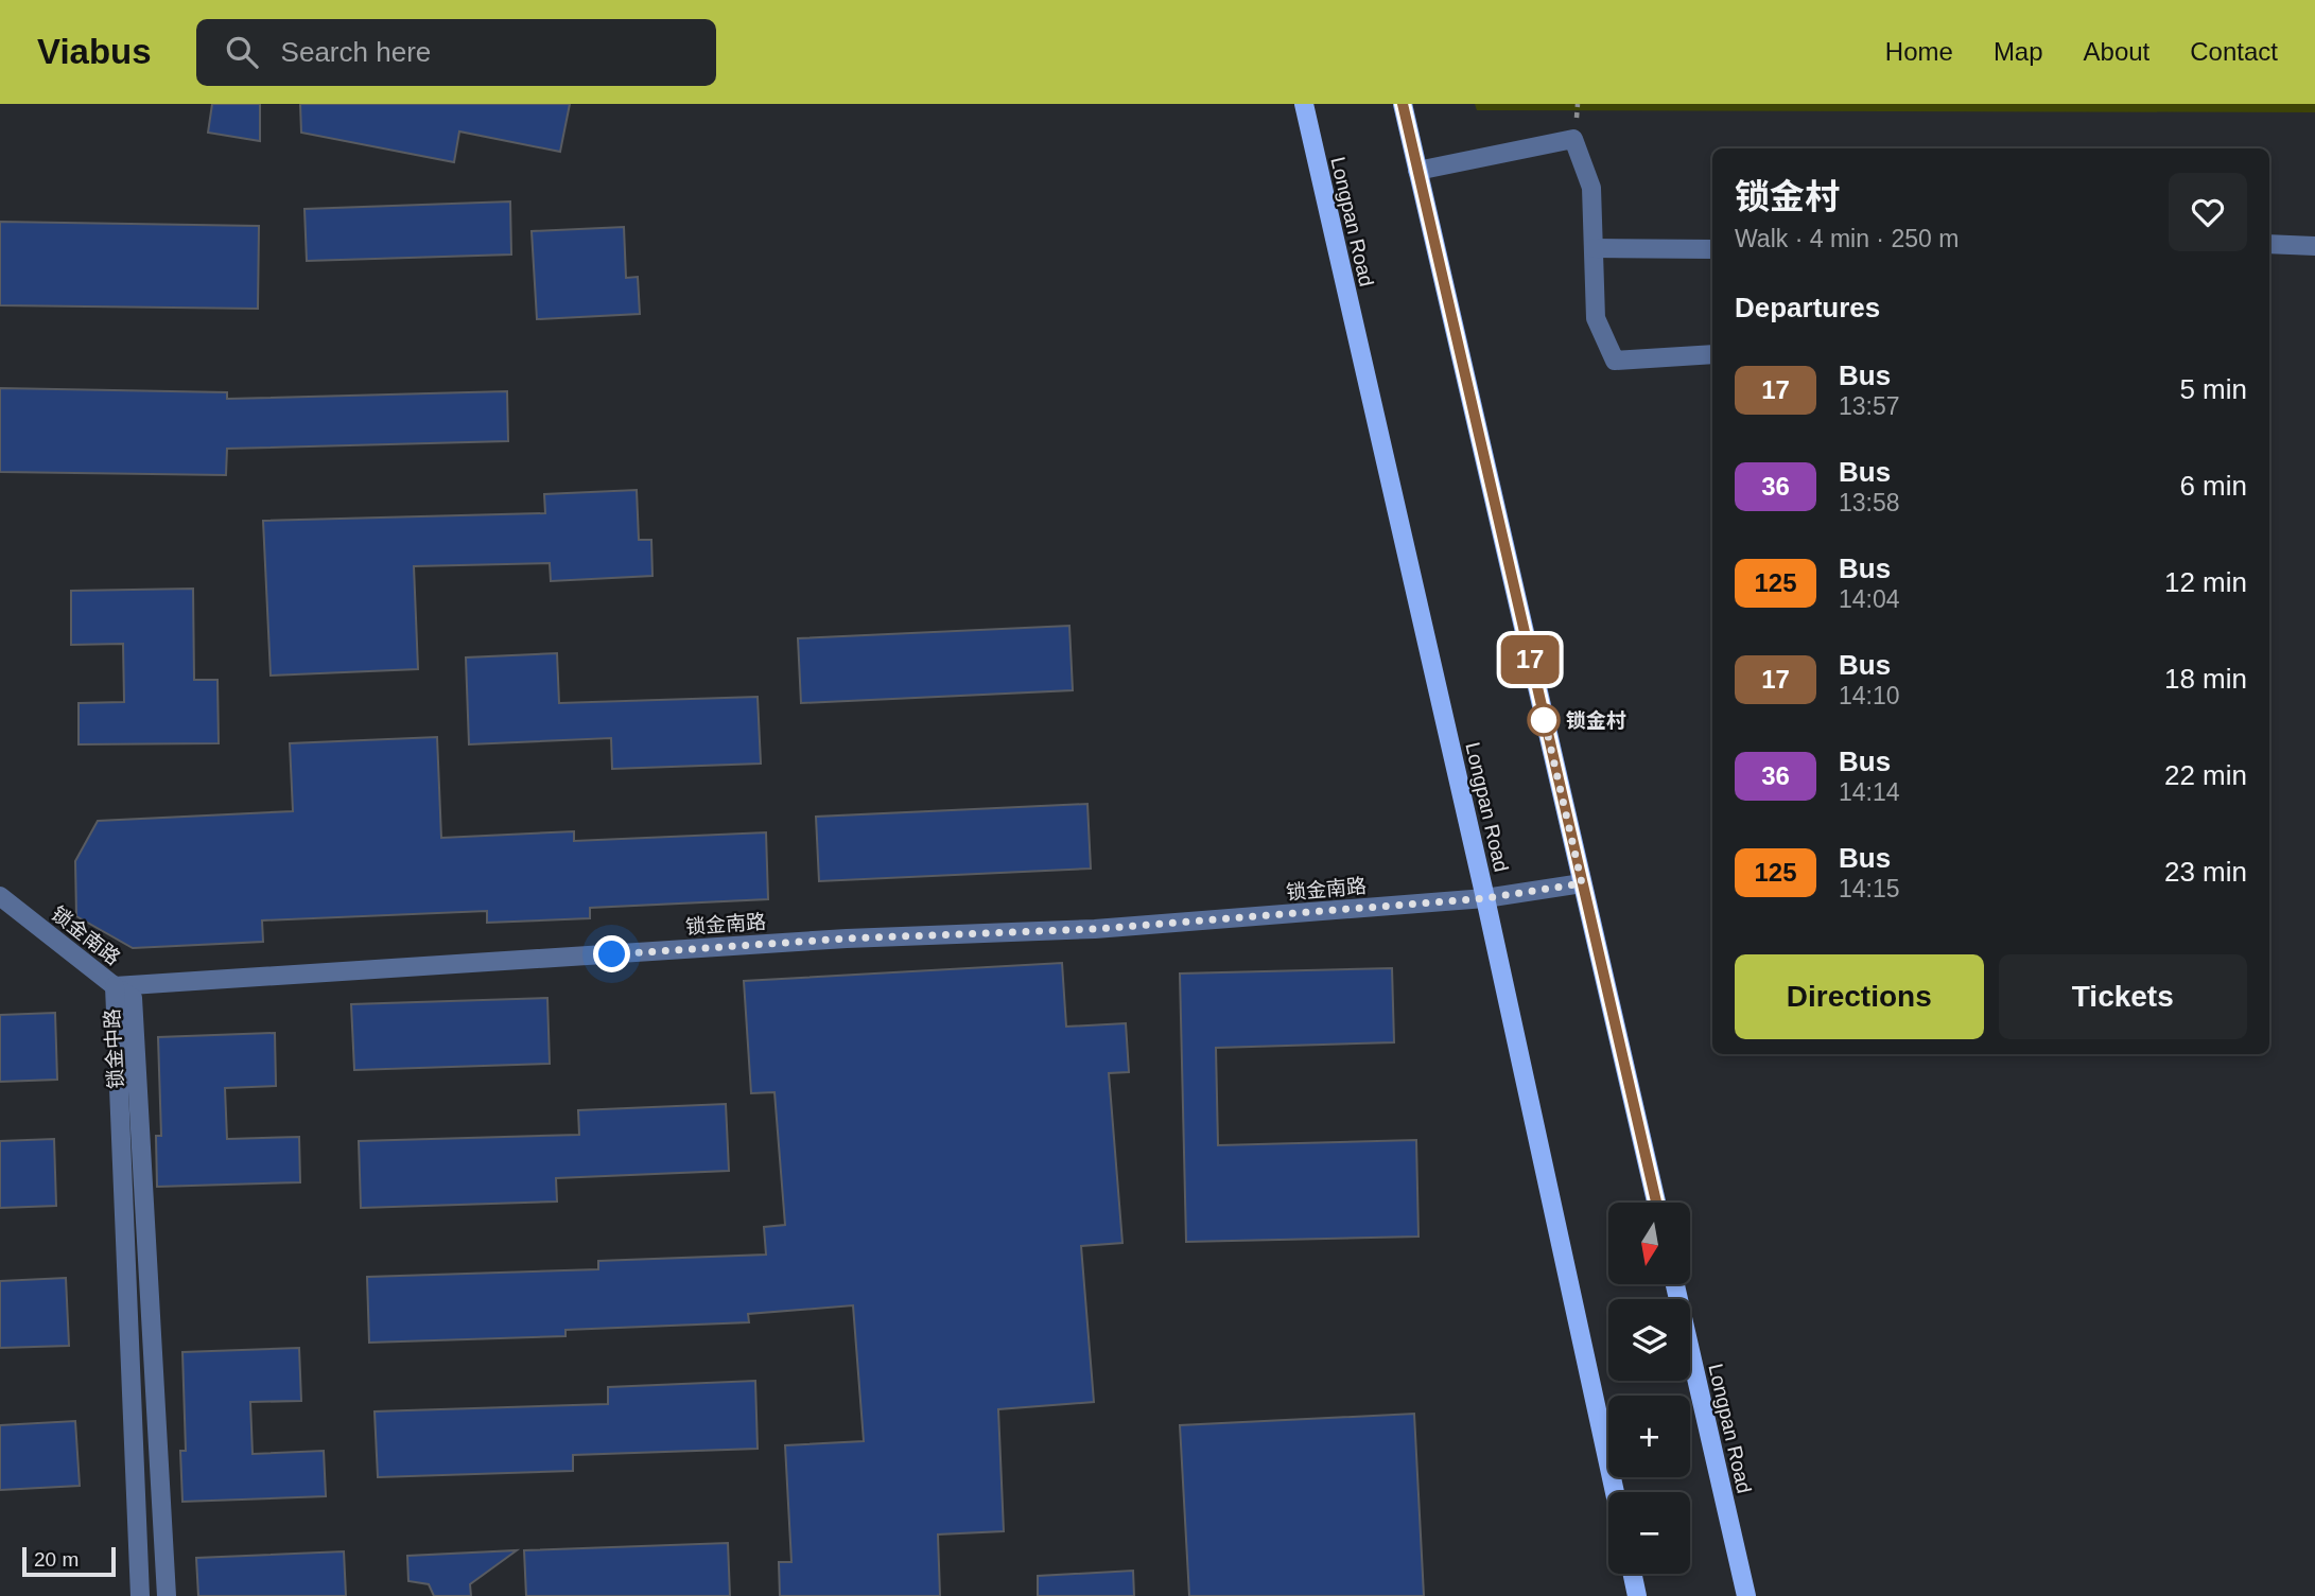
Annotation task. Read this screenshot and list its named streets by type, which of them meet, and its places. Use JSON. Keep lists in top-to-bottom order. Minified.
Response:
{"streets":{"main road":["Longpan Road"],"street":["锁金南路","锁金中路"]},"crossings":[["Longpan Road","锁金南路"],["锁金南路","锁金中路"]],"places":["锁金村"],"lines":["bus line 17"],"scale_bar":"20 m","north":"bottom","page":{"header":"Viabus","search":"Search here","nav":["Home","Map","About","Contact"],"on_map":"17","heading":[["锁金村","Walk · 4 min · 250 m"],"Departures"],"list":[{"mark":"17","name":"Bus","note":"13:57","value":"5 min"},{"mark":"36","name":"Bus","note":"13:58","value":"6 min"},{"mark":"125","name":"Bus","note":"14:04","value":"12 min"},{"mark":"17","name":"Bus","note":"14:10","value":"18 min"},{"mark":"36","name":"Bus","note":"14:14","value":"22 min"},{"mark":"125","name":"Bus","note":"14:15","value":"23 min"}],"buttons":["Directions","Tickets"],"map_buttons":["+","−"],"scale":"20 m"}}
